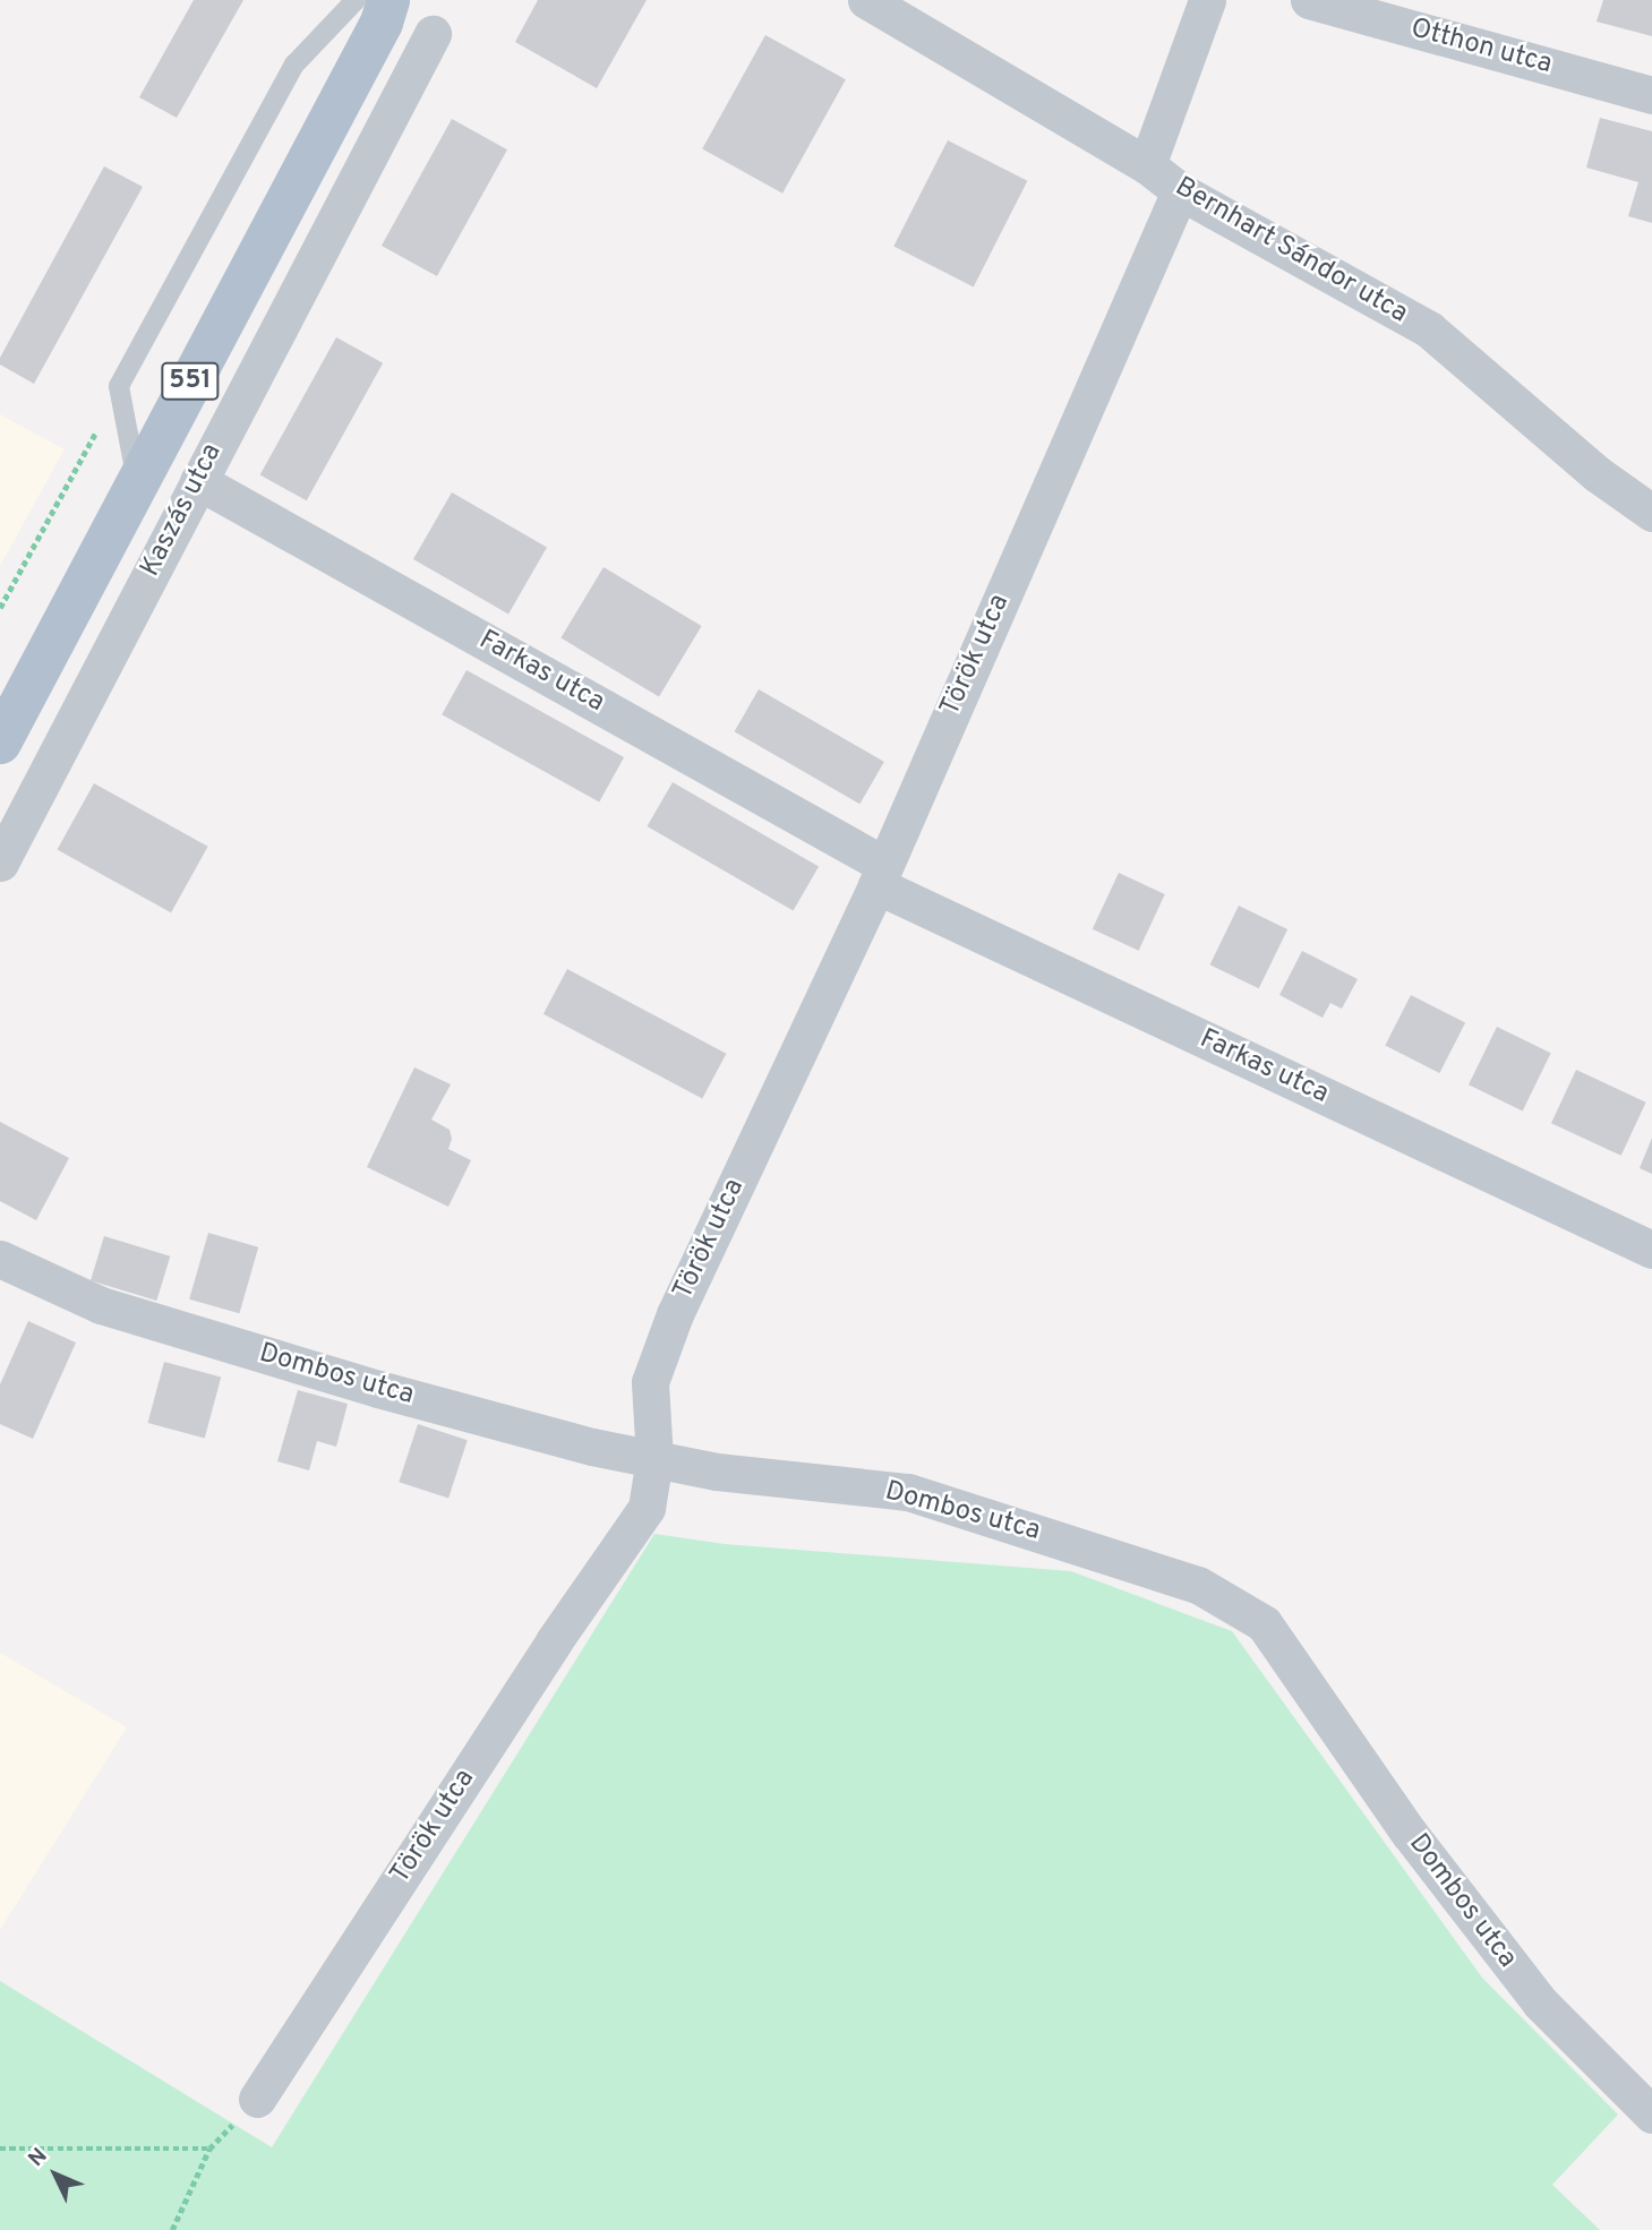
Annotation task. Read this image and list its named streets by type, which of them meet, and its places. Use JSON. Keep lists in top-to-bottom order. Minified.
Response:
{"streets":{"main road":["551"],"street":["Otthon utca","Bernhart Sándor utca","Kaszás utca","Török utca","Farkas utca","Dombos utca"]},"crossings":[["Bernhart Sándor utca","Török utca"],["Kaszás utca","Farkas utca"],["Török utca","Farkas utca"],["Török utca","Dombos utca"]],"north":"top left"}
